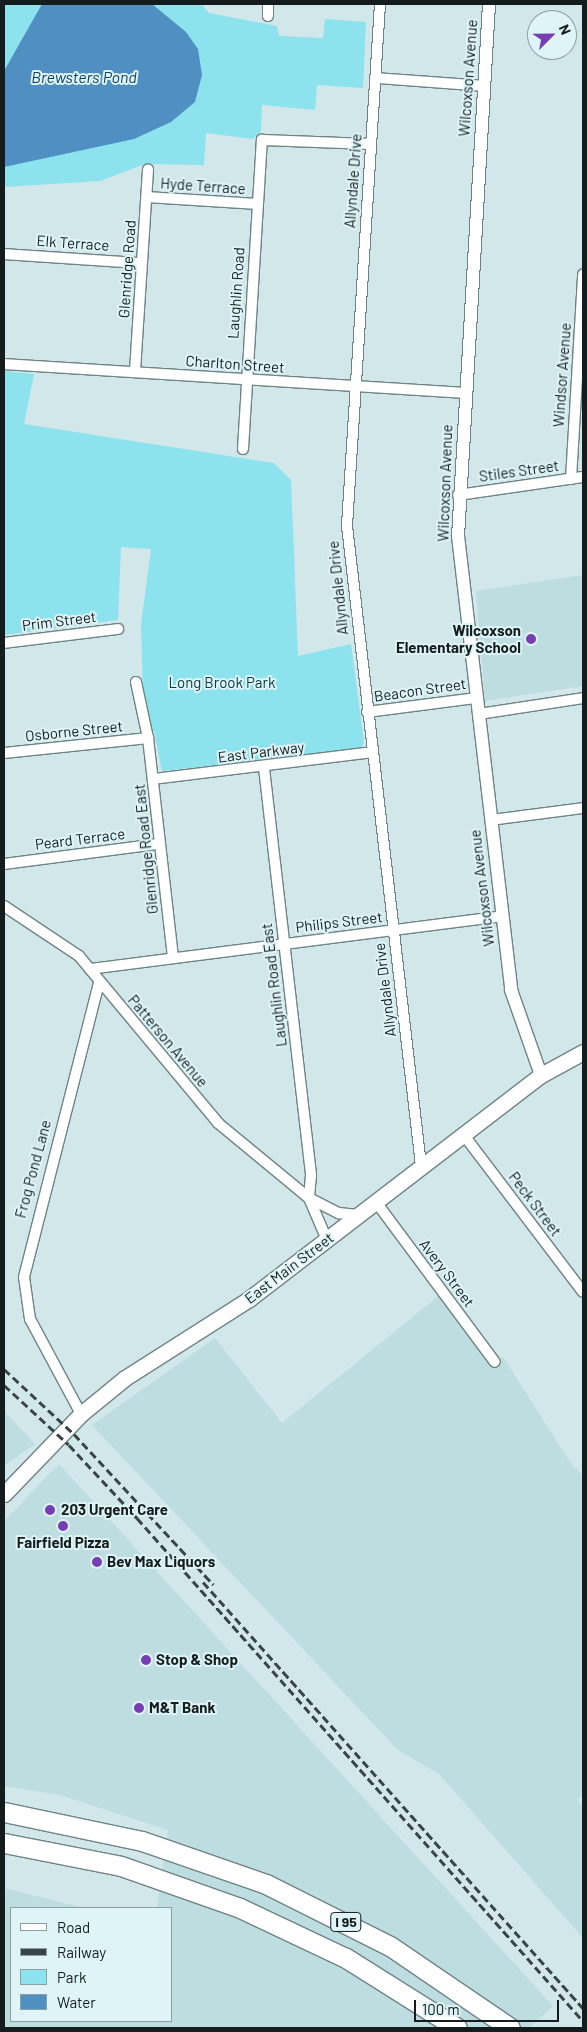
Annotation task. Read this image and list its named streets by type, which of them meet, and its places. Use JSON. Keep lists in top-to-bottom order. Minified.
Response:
{"streets":{"highway":["I 95"],"main road":["East Main Street"],"street":["Wilcoxson Avenue","Allyndale Drive","Hyde Terrace","Elk Terrace","Glenridge Road","Laughlin Road","Charlton Street","Windsor Avenue","Stiles Street","Prim Street","Beacon Street","Osborne Street","East Parkway","Peard Terrace","Glenridge Road East","Philips Street","Laughlin Road East","Patterson Avenue","Frog Pond Lane","Peck Street","Avery Street"]},"crossings":[["Wilcoxson Avenue","Charlton Street"],["Wilcoxson Avenue","Stiles Street"],["Wilcoxson Avenue","Beacon Street"],["Wilcoxson Avenue","Philips Street"],["Wilcoxson Avenue","East Main Street"],["Allyndale Drive","Laughlin Road"],["Allyndale Drive","Charlton Street"],["Allyndale Drive","Beacon Street"],["Allyndale Drive","East Parkway"],["Allyndale Drive","Philips Street"],["Allyndale Drive","East Main Street"],["Hyde Terrace","Glenridge Road"],["Hyde Terrace","Laughlin Road"],["Elk Terrace","Glenridge Road"],["Glenridge Road","Charlton Street"],["Laughlin Road","Charlton Street"],["Windsor Avenue","Stiles Street"],["Osborne Street","Glenridge Road East"],["East Parkway","Glenridge Road East"],["East Parkway","Laughlin Road East"],["Peard Terrace","Glenridge Road East"],["Glenridge Road East","Philips Street"],["Philips Street","Laughlin Road East"],["Philips Street","Patterson Avenue"],["Laughlin Road East","Patterson Avenue"],["Patterson Avenue","Frog Pond Lane"],["Patterson Avenue","East Main Street"],["Frog Pond Lane","East Main Street"],["Peck Street","East Main Street"],["East Main Street","Avery Street"]],"water":["Brewsters Pond"],"parks":["Long Brook Park"],"places":["Wilcoxson Elementary School","203 Urgent Care","Fairfield Pizza","Bev Max Liquors","Stop & Shop","M&T Bank"],"legend":["Road","Railway","Park","Water"],"scale_bar":"100 m","north":"top right"}
